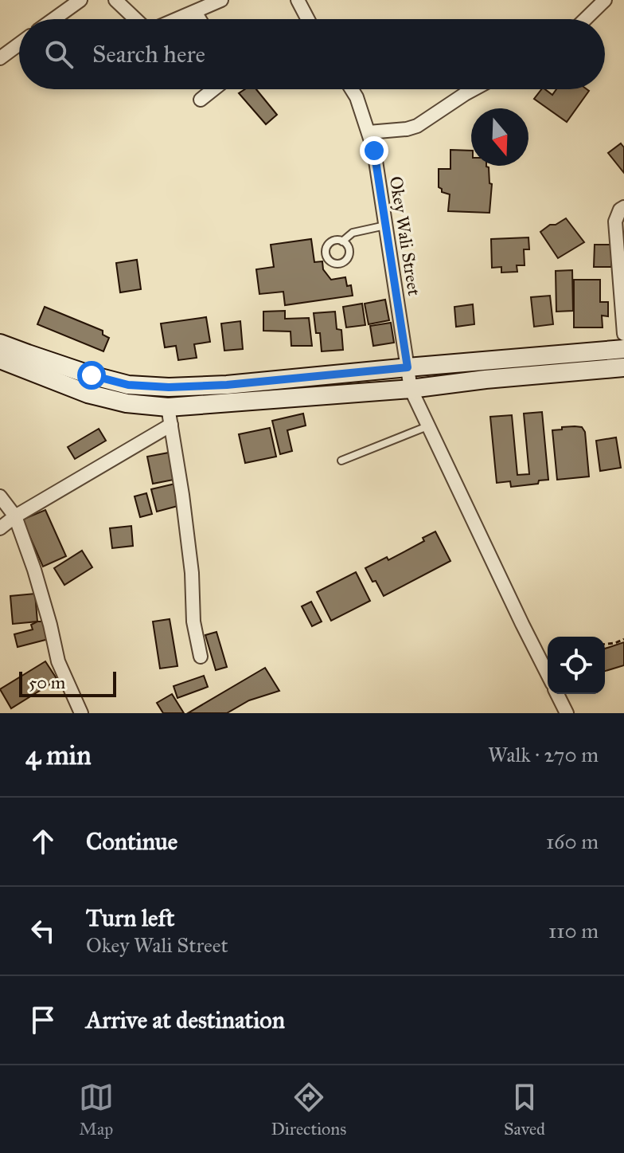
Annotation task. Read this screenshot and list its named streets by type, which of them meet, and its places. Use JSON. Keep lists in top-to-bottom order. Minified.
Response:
{"streets":{"street":["Okey Wali Street"]},"scale_bar":"50 m","north":"bottom","page":{"search":"Search here","scale":"50 m","heading":["4 min","Walk · 270 m"],"list":[["Continue","160 m"],["Turn left","Okey Wali Street","110 m"],"Arrive at destination"],"nav":["Map","Directions","Saved"]}}
